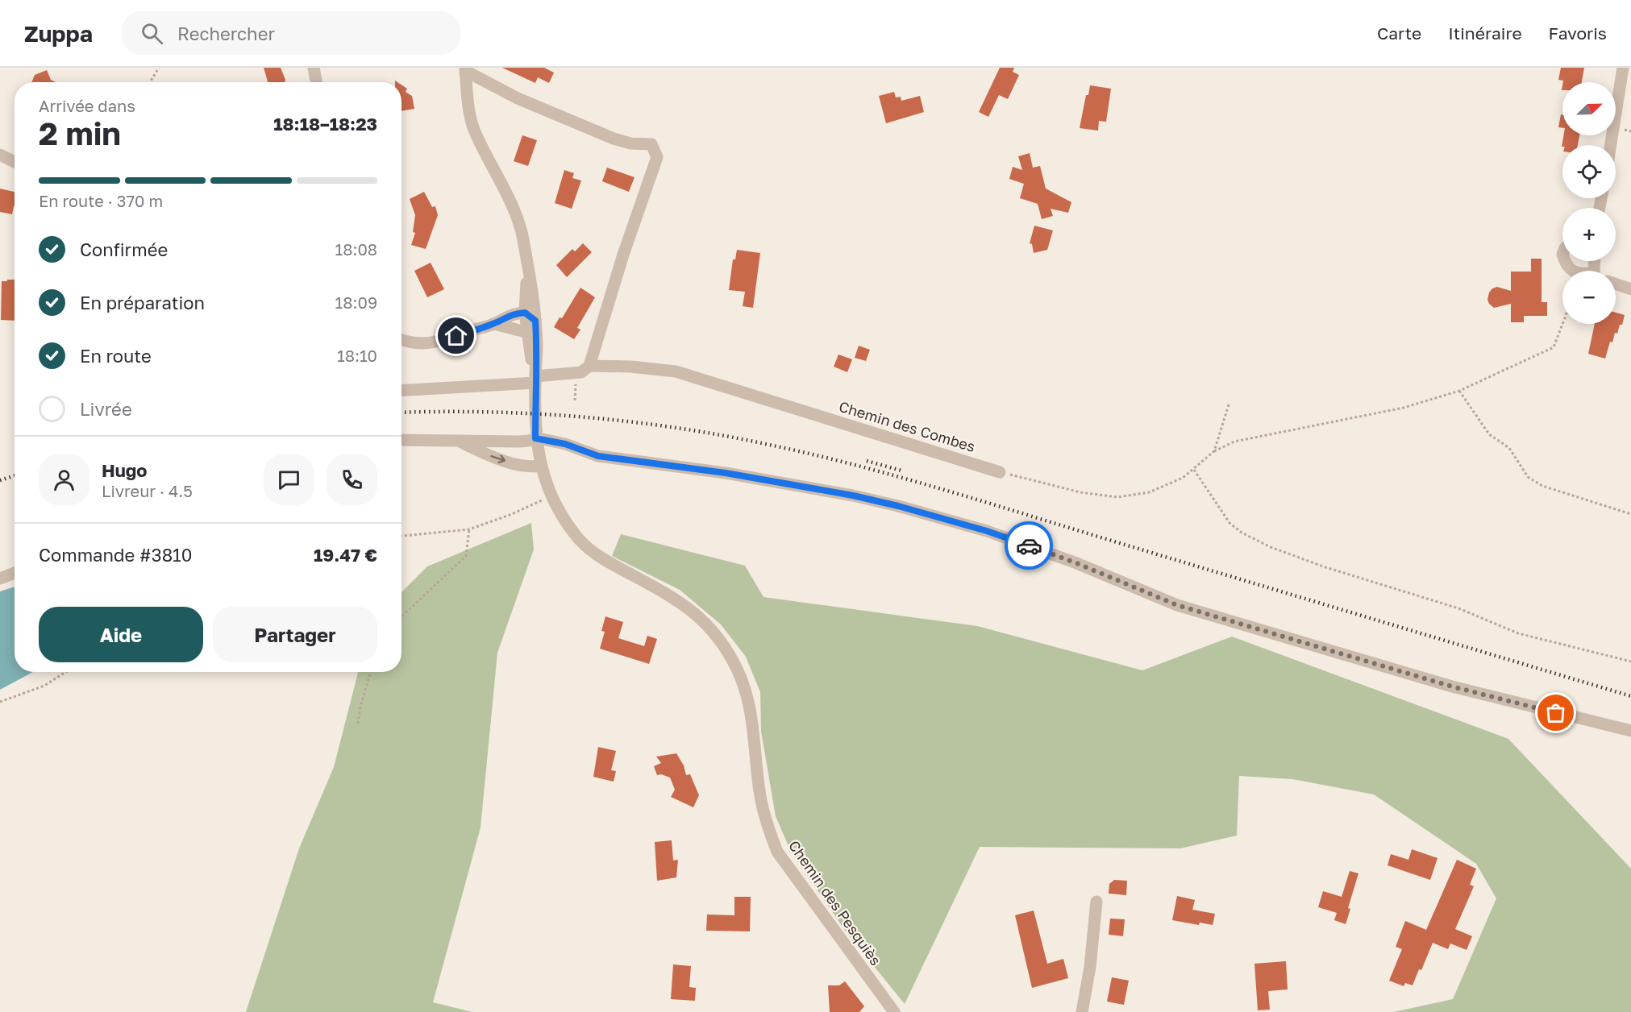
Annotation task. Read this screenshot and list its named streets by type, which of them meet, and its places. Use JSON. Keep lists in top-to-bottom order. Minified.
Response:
{"streets":{"street":["Chemin des Combes","Chemin des Pesquiès"]},"crossings":[["Chemin des Combes","Chemin des Pesquiès"]],"north":"top right","page":{"header":"Zuppa","search":"Rechercher","nav":["Carte","Itinéraire","Favoris"],"map_buttons":["+","−"],"heading":["2 min","Arrivée dans","18:18–18:23"],"panel":["Hugo","Livreur · 4.5","Commande #3810","19.47 €"],"bar":"En route · 370 m","list":[["Confirmée","18:08"],["En préparation","18:09"],["En route","18:10"],"Livrée"],"buttons":["Aide","Partager"]}}
